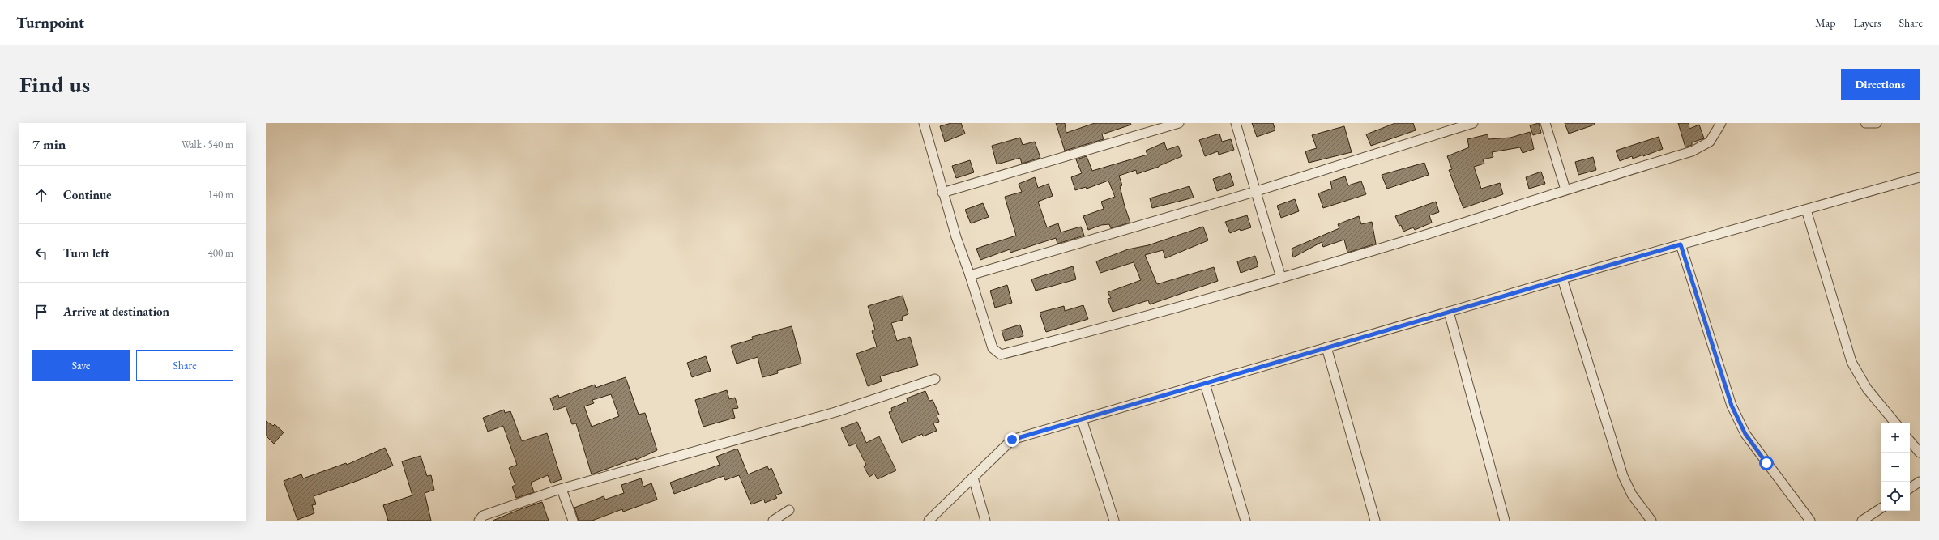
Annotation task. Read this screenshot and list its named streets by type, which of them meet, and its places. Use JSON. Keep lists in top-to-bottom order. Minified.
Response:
{"page":{"header":"Turnpoint","nav":["Map","Layers","Share"],"buttons":["Directions",["Save","Share"]],"title":"Find us","heading":["7 min","Walk · 540 m"],"list":[["Continue","140 m"],["Turn left","400 m"],"Arrive at destination"],"map_buttons":["+","−"]}}
